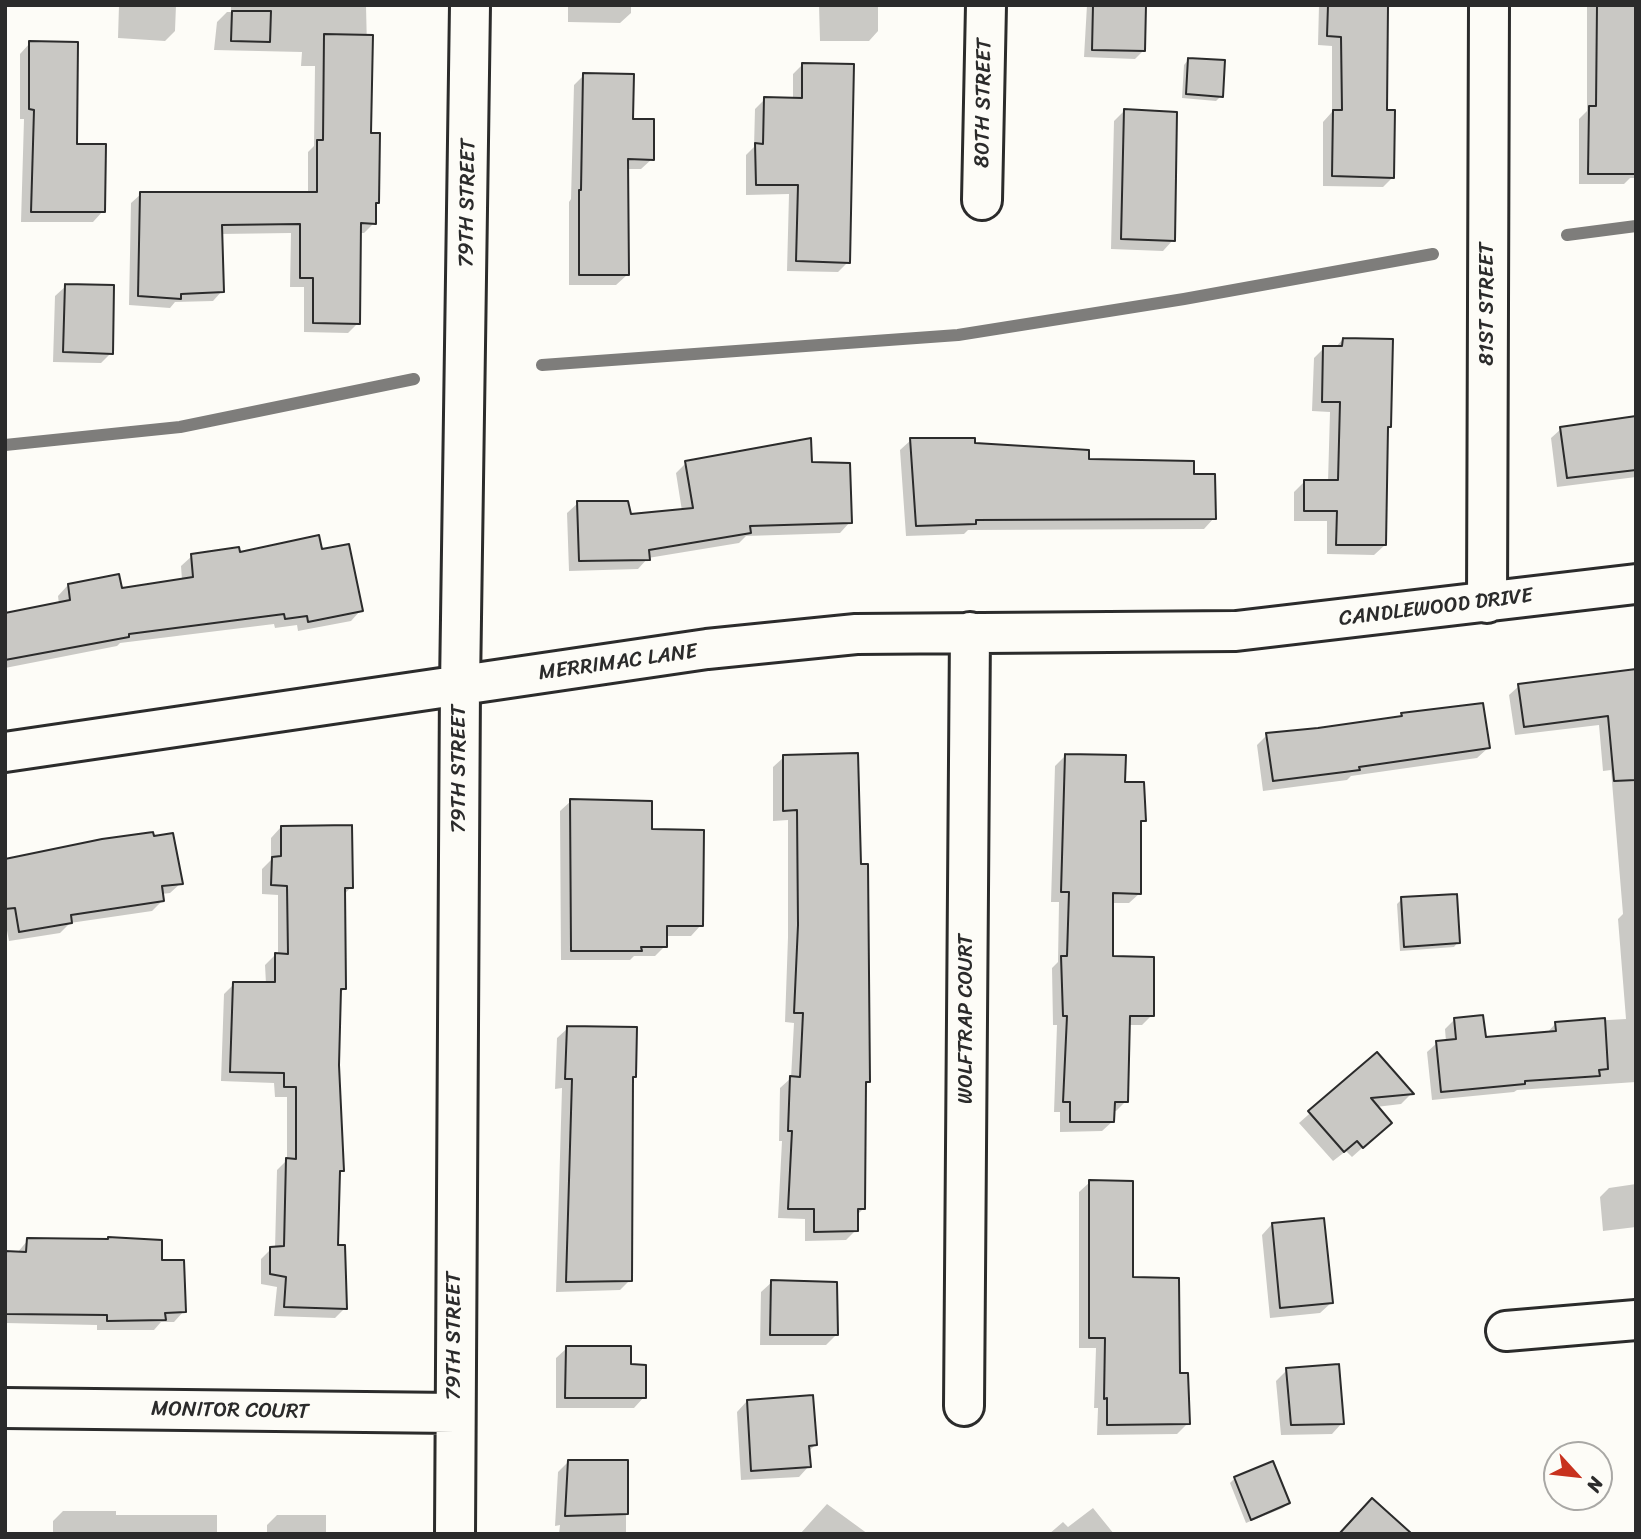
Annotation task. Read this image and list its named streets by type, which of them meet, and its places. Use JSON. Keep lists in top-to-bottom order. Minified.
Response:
{"streets":{"street":["80TH STREET","79TH STREET","81ST STREET","CANDLEWOOD DRIVE","MERRIMAC LANE","WOLFTRAP COURT","MONITOR COURT"]},"crossings":[["79TH STREET","MERRIMAC LANE"],["79TH STREET","MONITOR COURT"],["81ST STREET","CANDLEWOOD DRIVE"],["CANDLEWOOD DRIVE","MERRIMAC LANE"],["MERRIMAC LANE","WOLFTRAP COURT"]],"north":"bottom right"}
